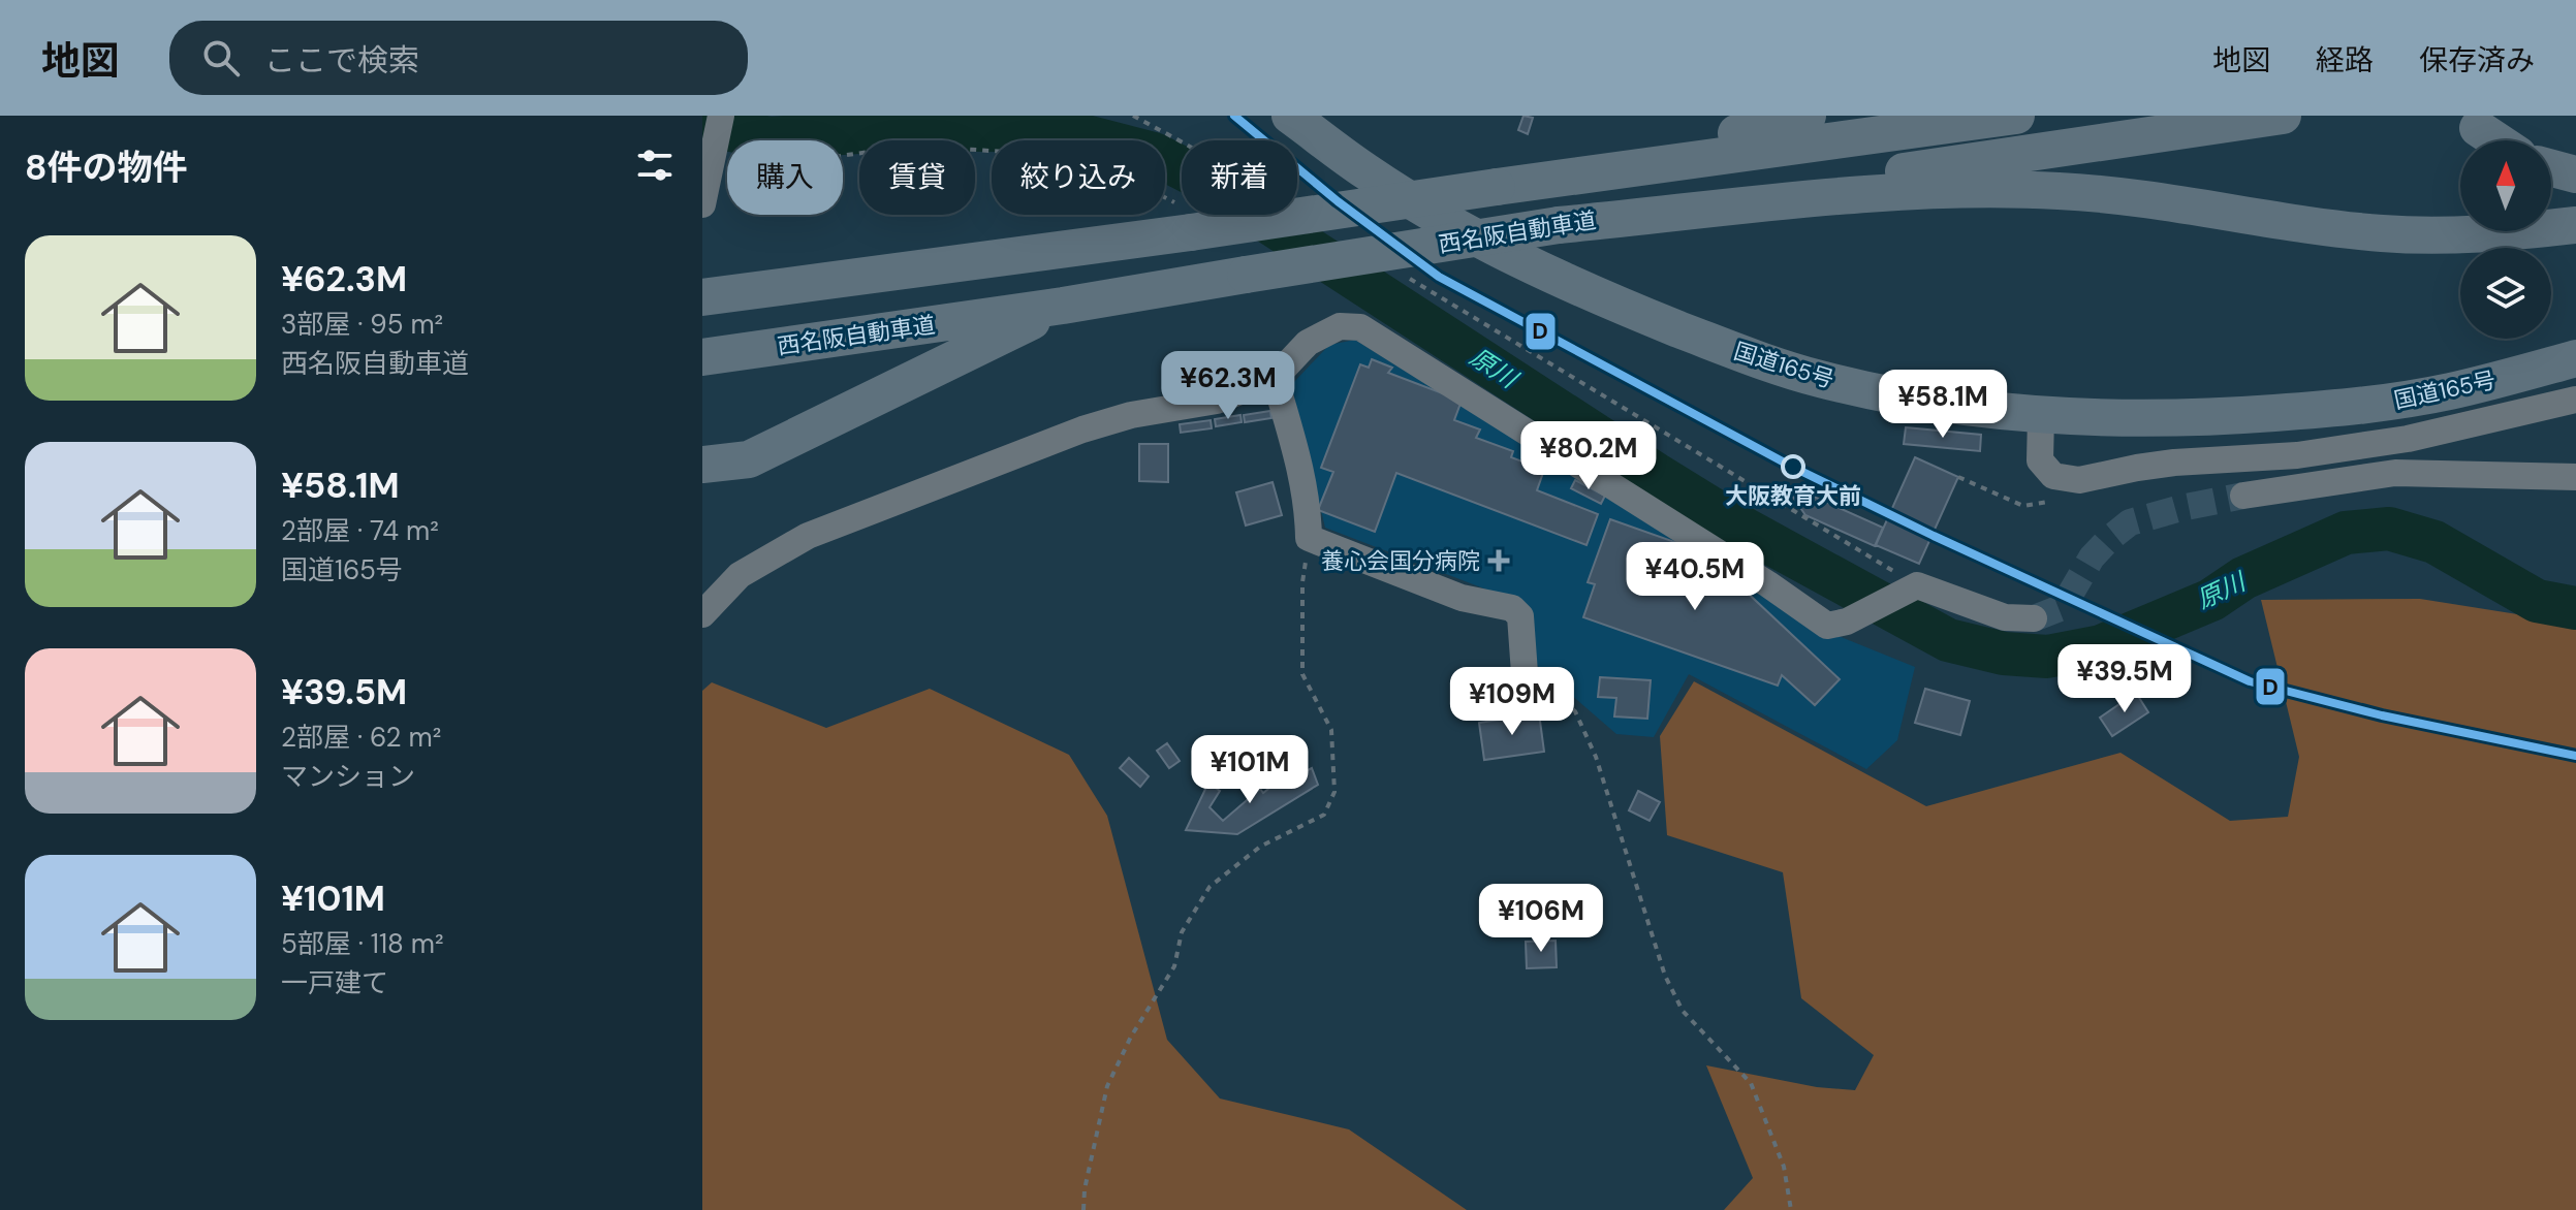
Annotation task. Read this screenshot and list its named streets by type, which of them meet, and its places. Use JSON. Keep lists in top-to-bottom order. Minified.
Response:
{"streets":{"highway":["西名阪自動車道","国道165号"]},"water":["原川"],"places":{"other":["大阪教育大前"],"health":["養心会国分病院"]},"lines":["transit line D"],"north":"top","page":{"header":"地図","search":"ここで検索","nav":["地図","経路","保存済み"],"heading":"8件の物件","chip":["購入","賃貸","絞り込み","新着"],"list":[{"name":"¥62.3M","note":"3部屋 · 95 m² · 西名阪自動車道"},{"name":"¥58.1M","note":"2部屋 · 74 m² · 国道165号"},{"name":"¥39.5M","note":"2部屋 · 62 m² · マンション"},{"name":"¥101M","note":"5部屋 · 118 m² · 一戸建て"}],"price":["¥62.3M","¥58.1M","¥80.2M","¥40.5M","¥39.5M","¥109M","¥101M","¥106M"]}}
